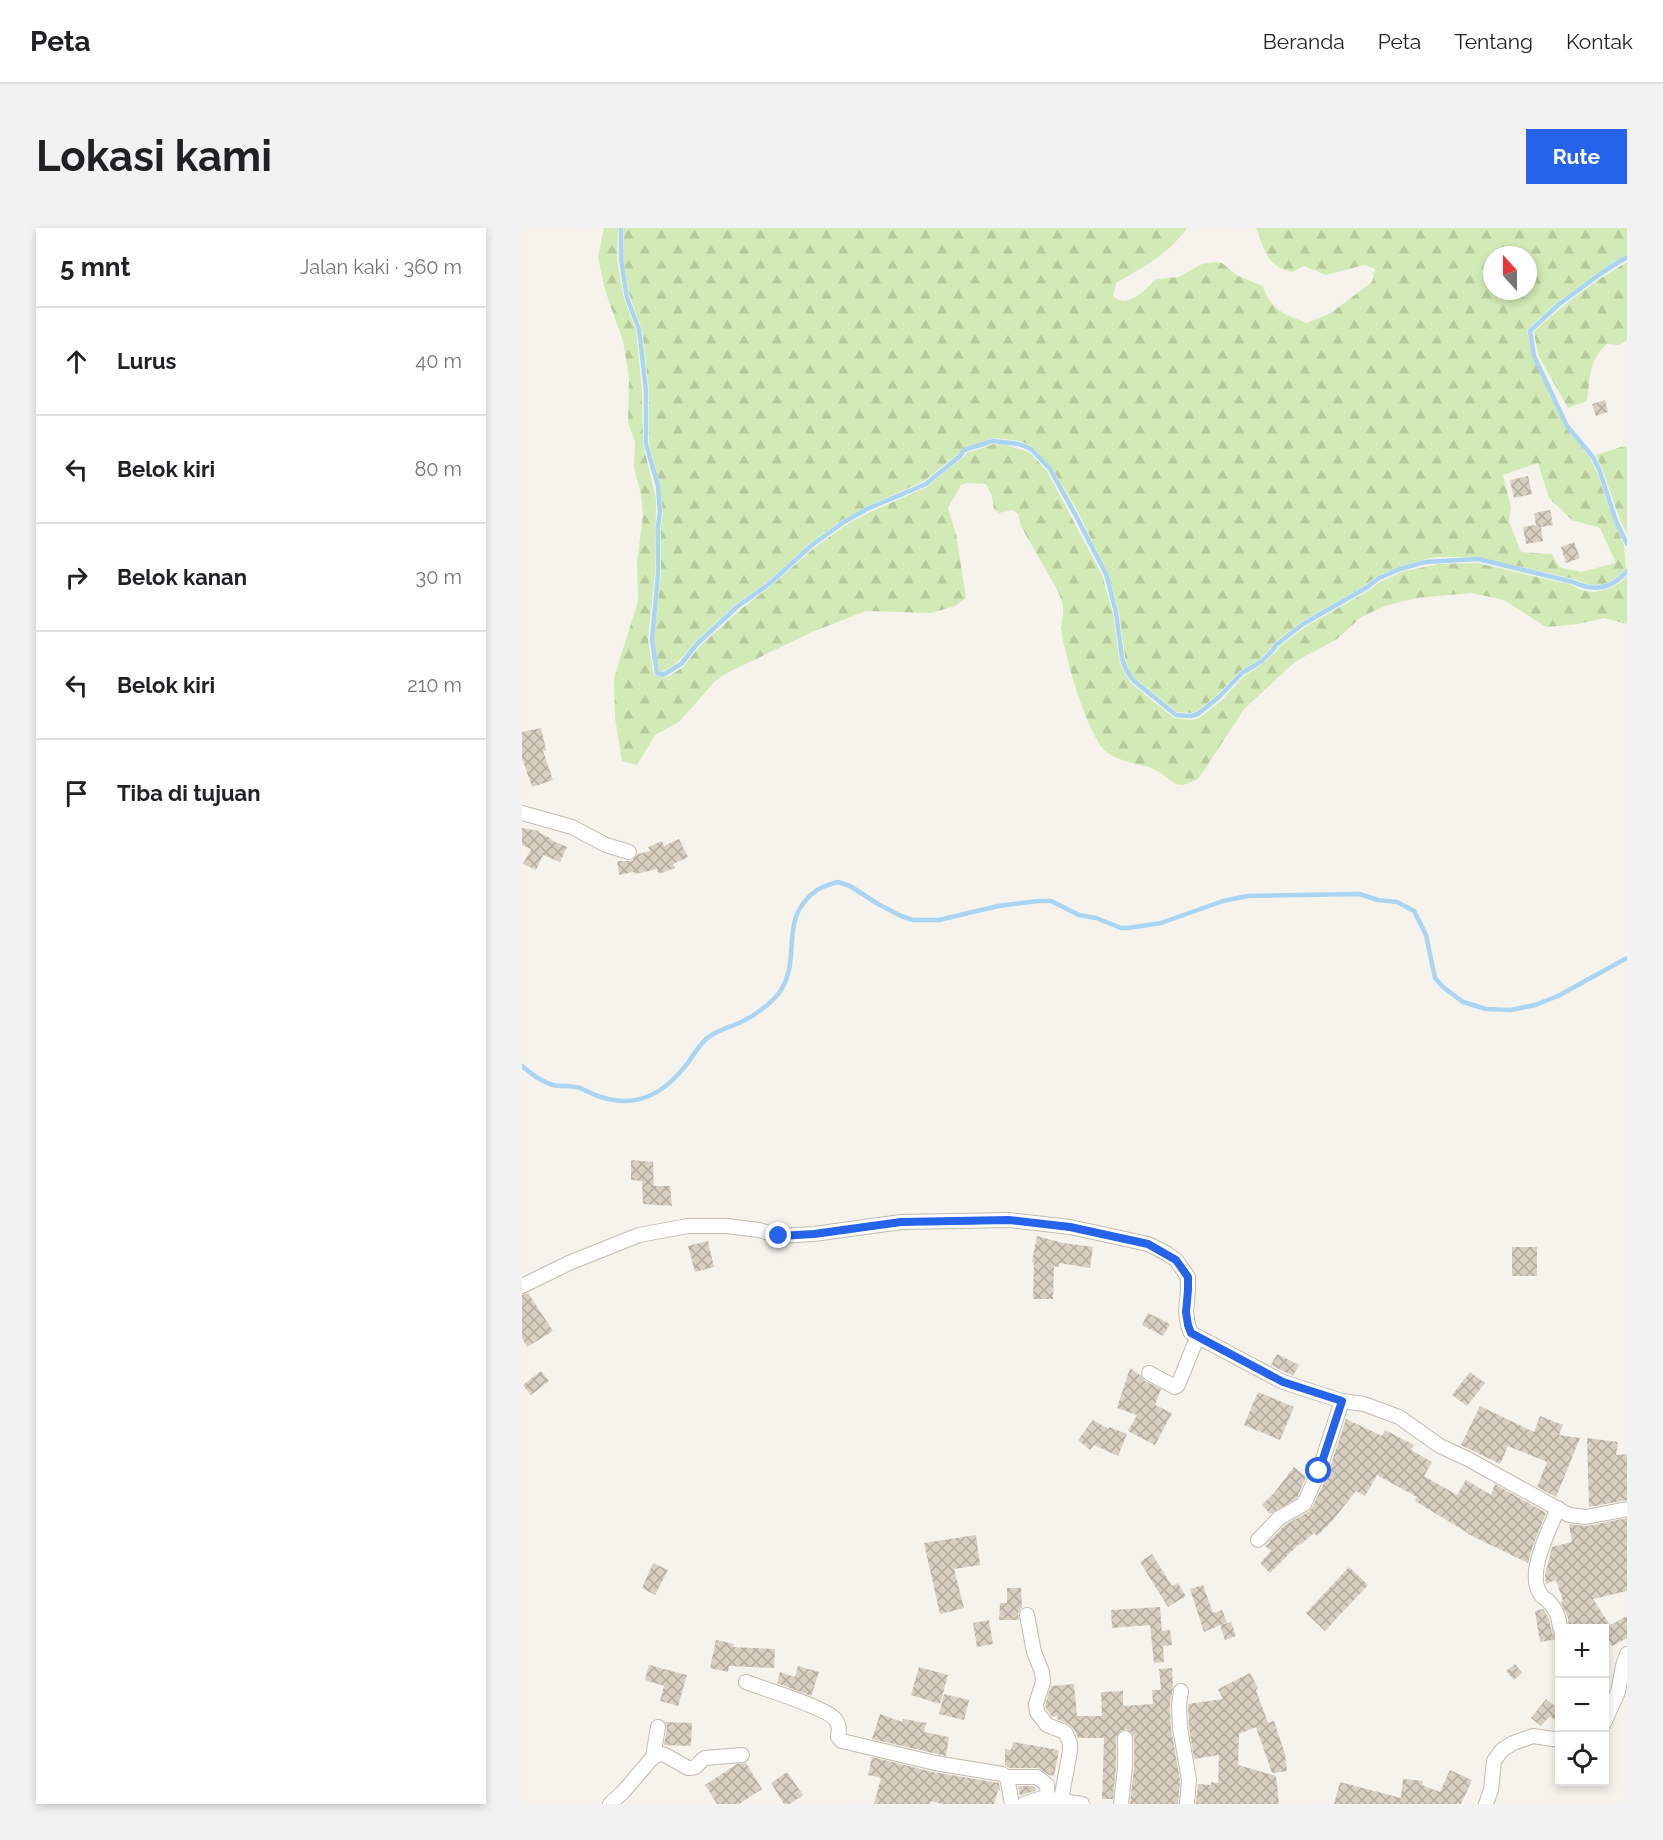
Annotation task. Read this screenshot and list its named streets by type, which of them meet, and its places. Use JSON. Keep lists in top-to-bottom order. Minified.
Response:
{"north":"top","page":{"header":"Peta","nav":["Beranda","Peta","Tentang","Kontak"],"buttons":"Rute","title":"Lokasi kami","heading":["5 mnt","Jalan kaki · 360 m"],"list":[["Lurus","40 m"],["Belok kiri","80 m"],["Belok kanan","30 m"],["Belok kiri","210 m"],"Tiba di tujuan"],"map_buttons":["+","−"]}}
